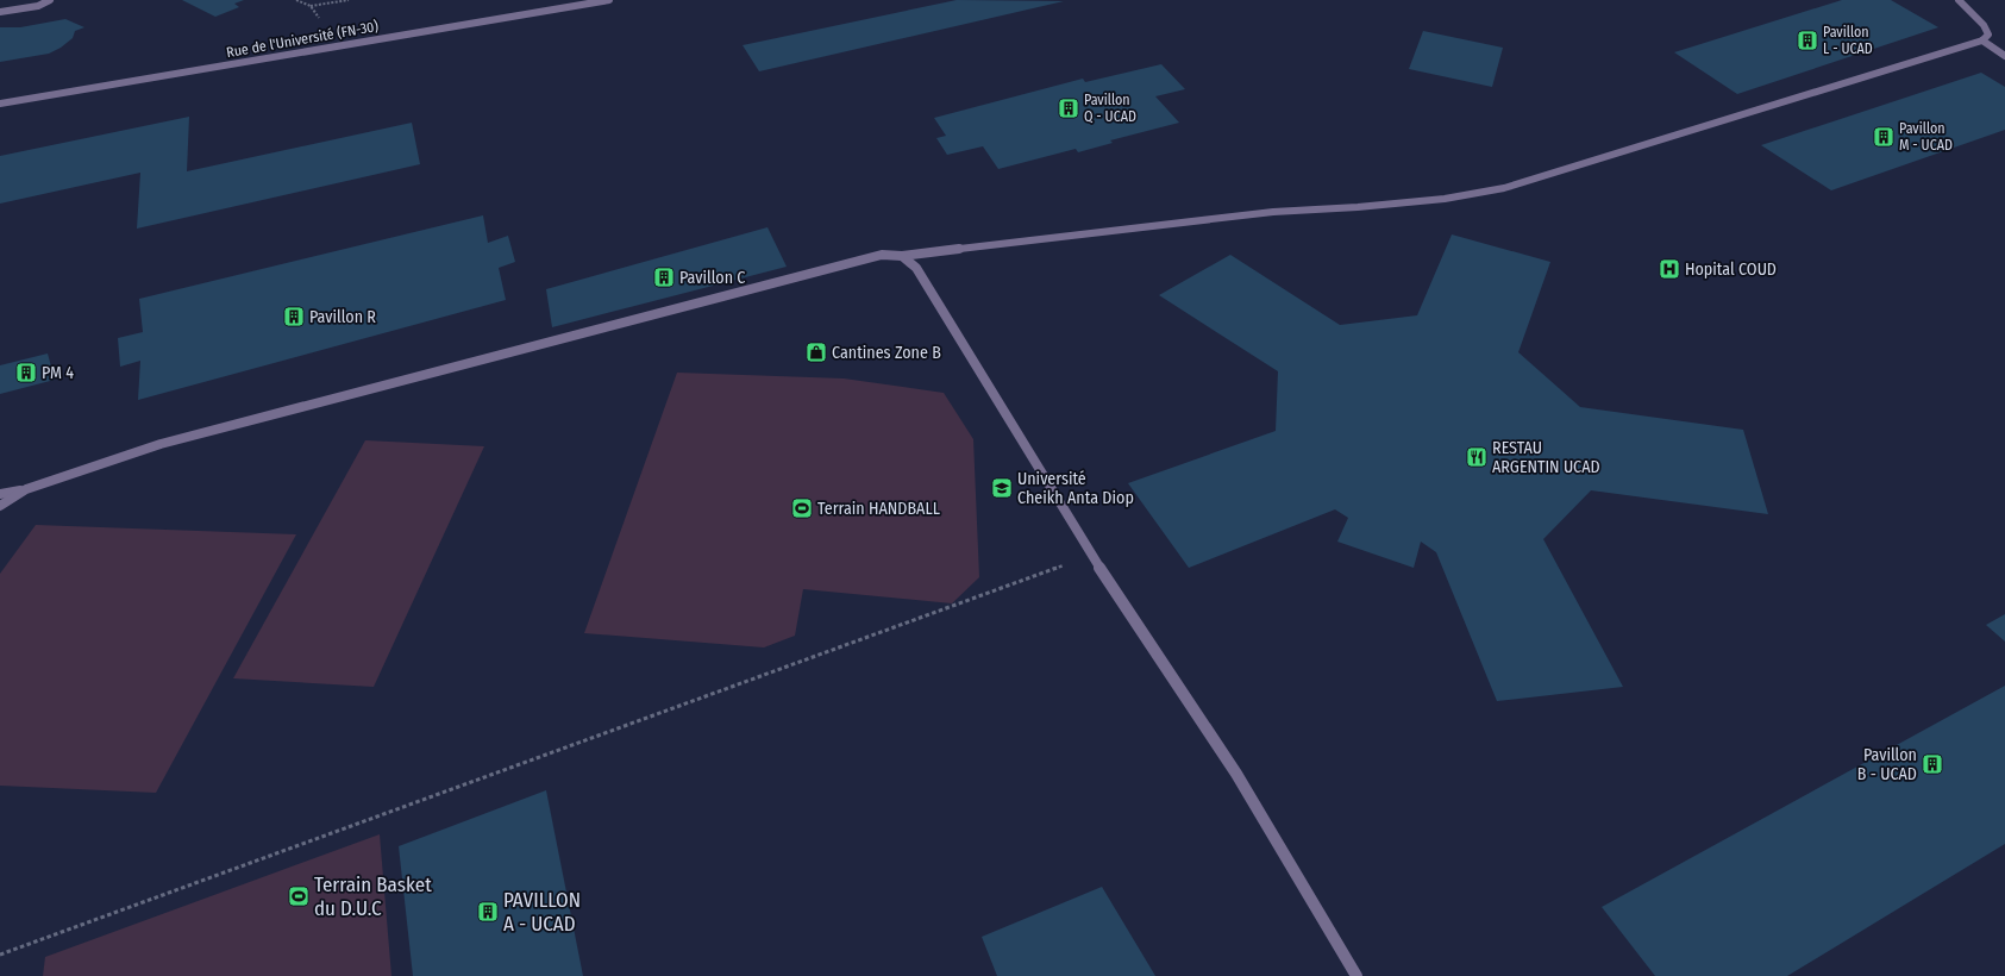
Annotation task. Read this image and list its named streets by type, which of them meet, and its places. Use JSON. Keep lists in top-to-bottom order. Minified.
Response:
{"streets":{"street":["Rue de l'Université (FN-30)"]},"places":{"building":["Pavillon L - UCAD","Pavillon Q - UCAD","Pavillon M - UCAD","Pavillon C","Pavillon R","PM 4","Pavillon B - UCAD","PAVILLON A - UCAD"],"hospital":["Hopital COUD"],"shop":["Cantines Zone B"],"restaurant":["RESTAU ARGENTIN UCAD"],"school or university":["Université Cheikh Anta Diop"],"sports":["Terrain HANDBALL","Terrain Basket du D.U.C"]}}
